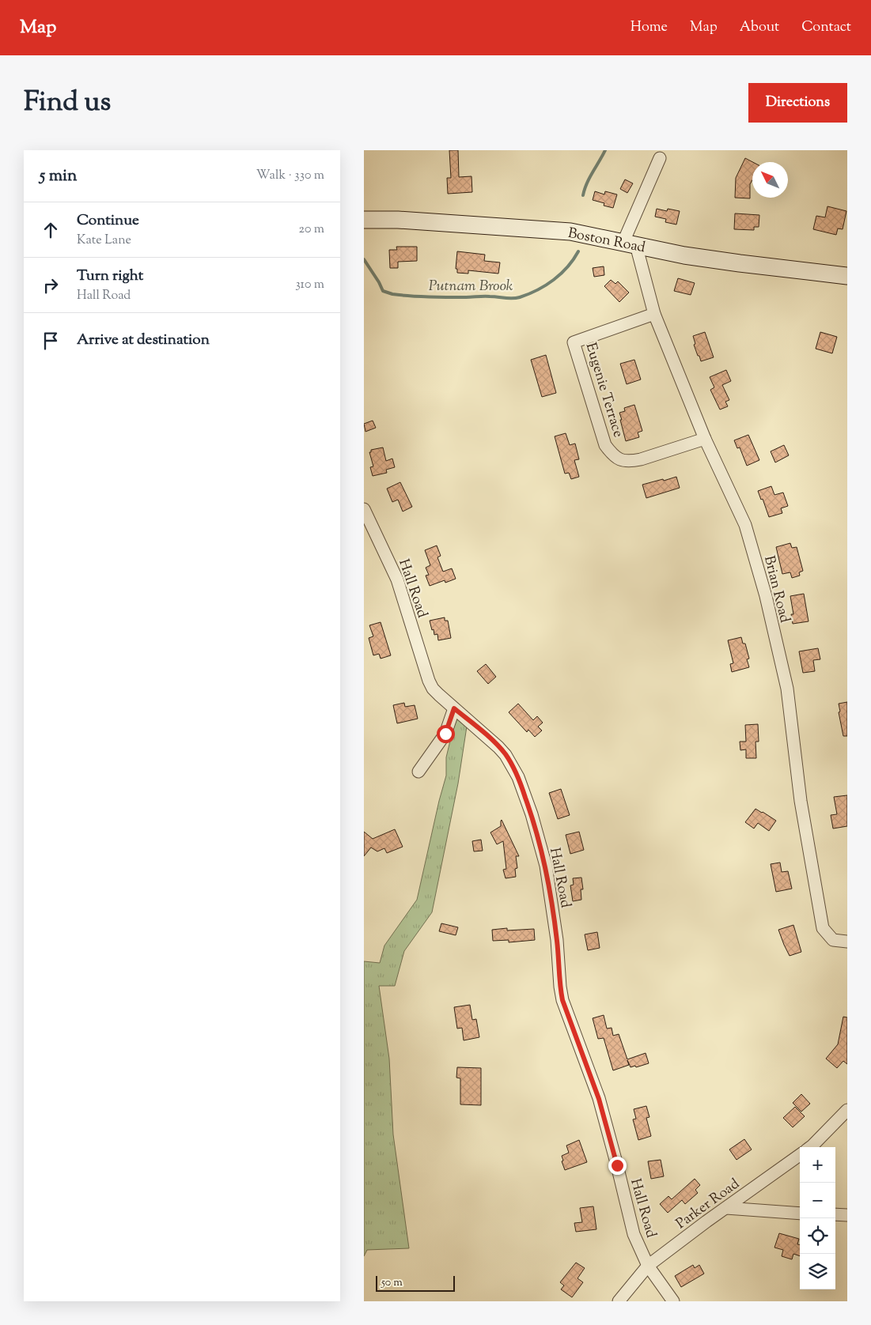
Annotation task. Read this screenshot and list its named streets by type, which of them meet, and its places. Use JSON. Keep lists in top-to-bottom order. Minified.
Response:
{"streets":{"main road":["Boston Road"],"street":["Eugenie Terrace","Hall Road","Brian Road","Parker Road"]},"crossings":[["Boston Road","Brian Road"],["Eugenie Terrace","Brian Road"],["Hall Road","Parker Road"]],"water":["Putnam Brook"],"scale_bar":"50 m","north":"top left","page":{"header":"Map","nav":["Home","Map","About","Contact"],"title":"Find us","buttons":"Directions","heading":["5 min","Walk · 330 m"],"list":[["Continue","Kate Lane","20 m"],["Turn right","Hall Road","310 m"],"Arrive at destination"],"map_buttons":["+","−"],"scale":"50 m"}}
